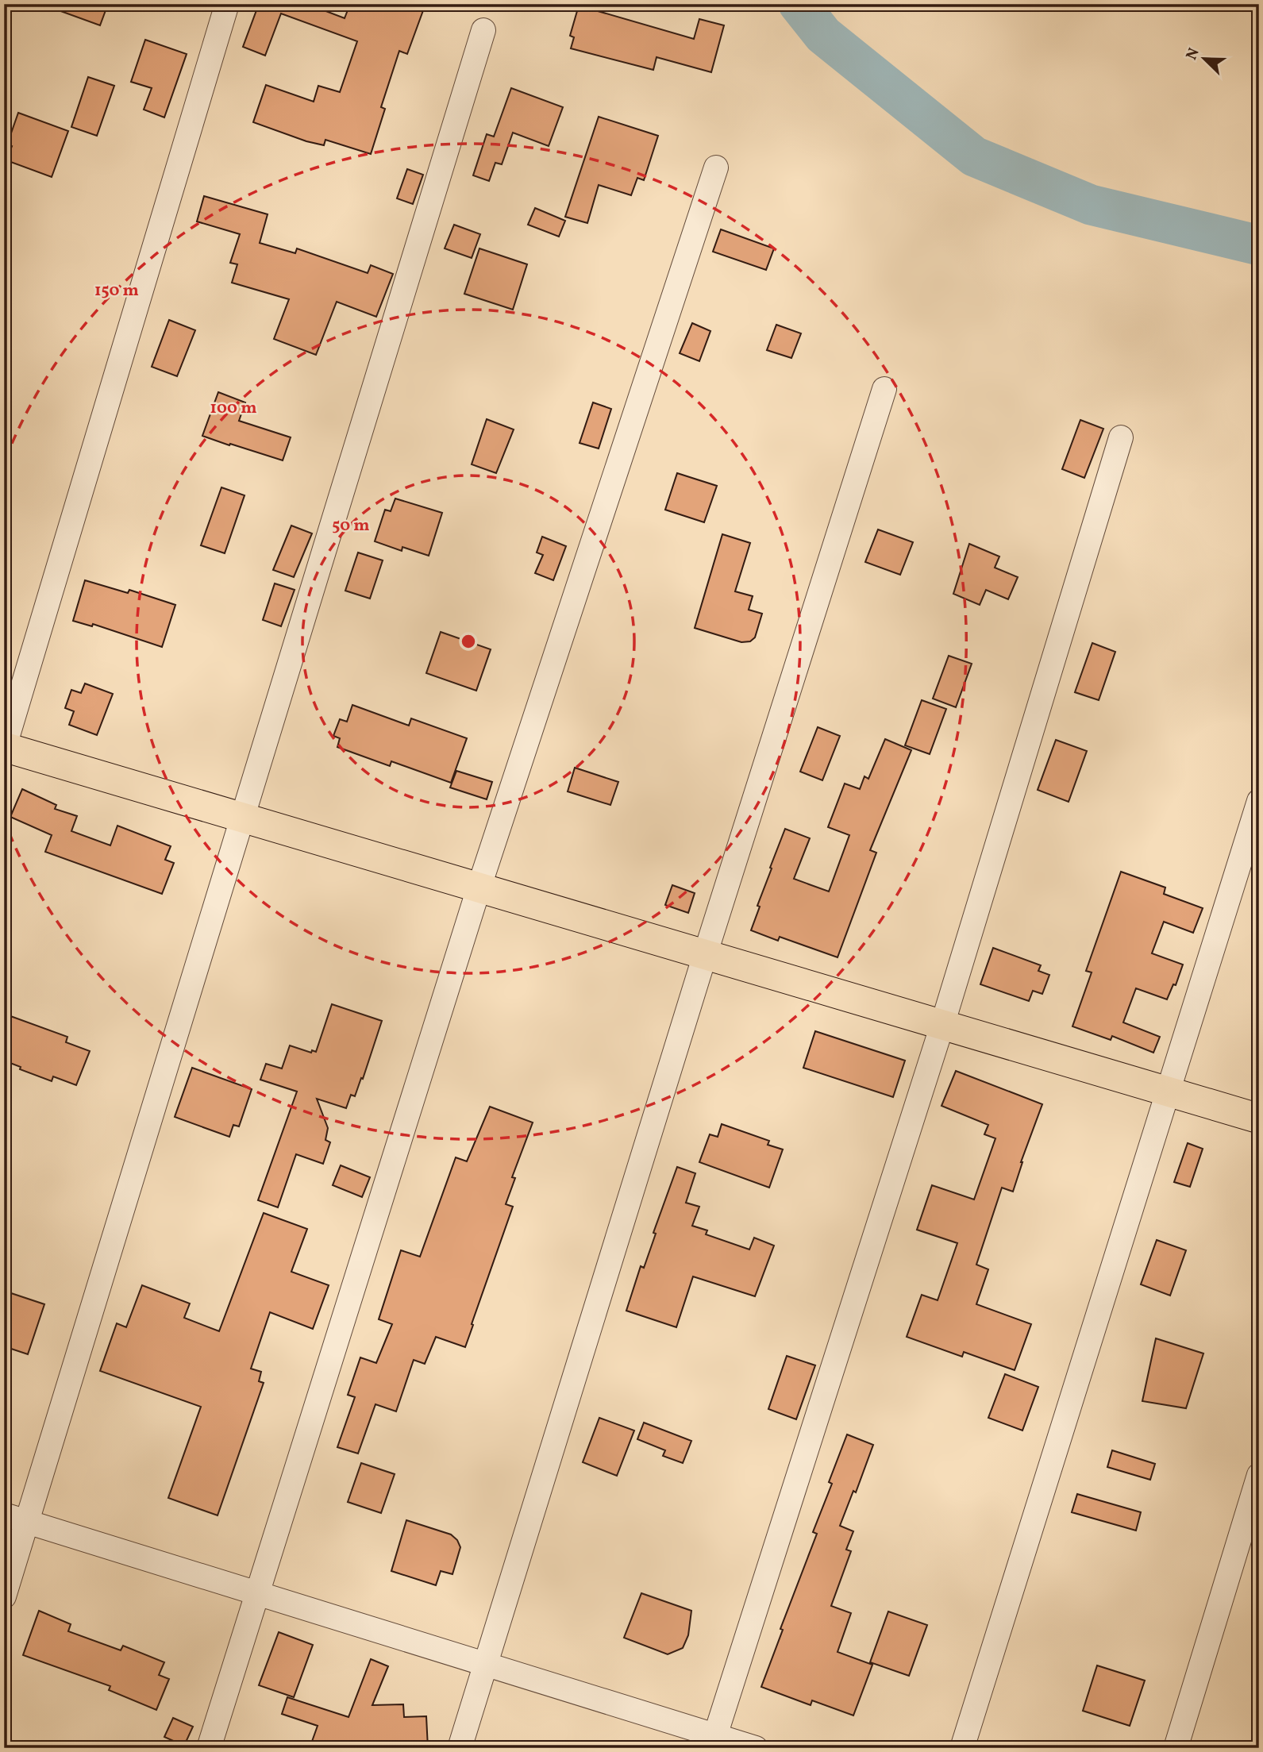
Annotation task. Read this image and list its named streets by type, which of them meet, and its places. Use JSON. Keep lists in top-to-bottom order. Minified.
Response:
{"north":"top left","rings":["150 m","100 m","50 m"]}
